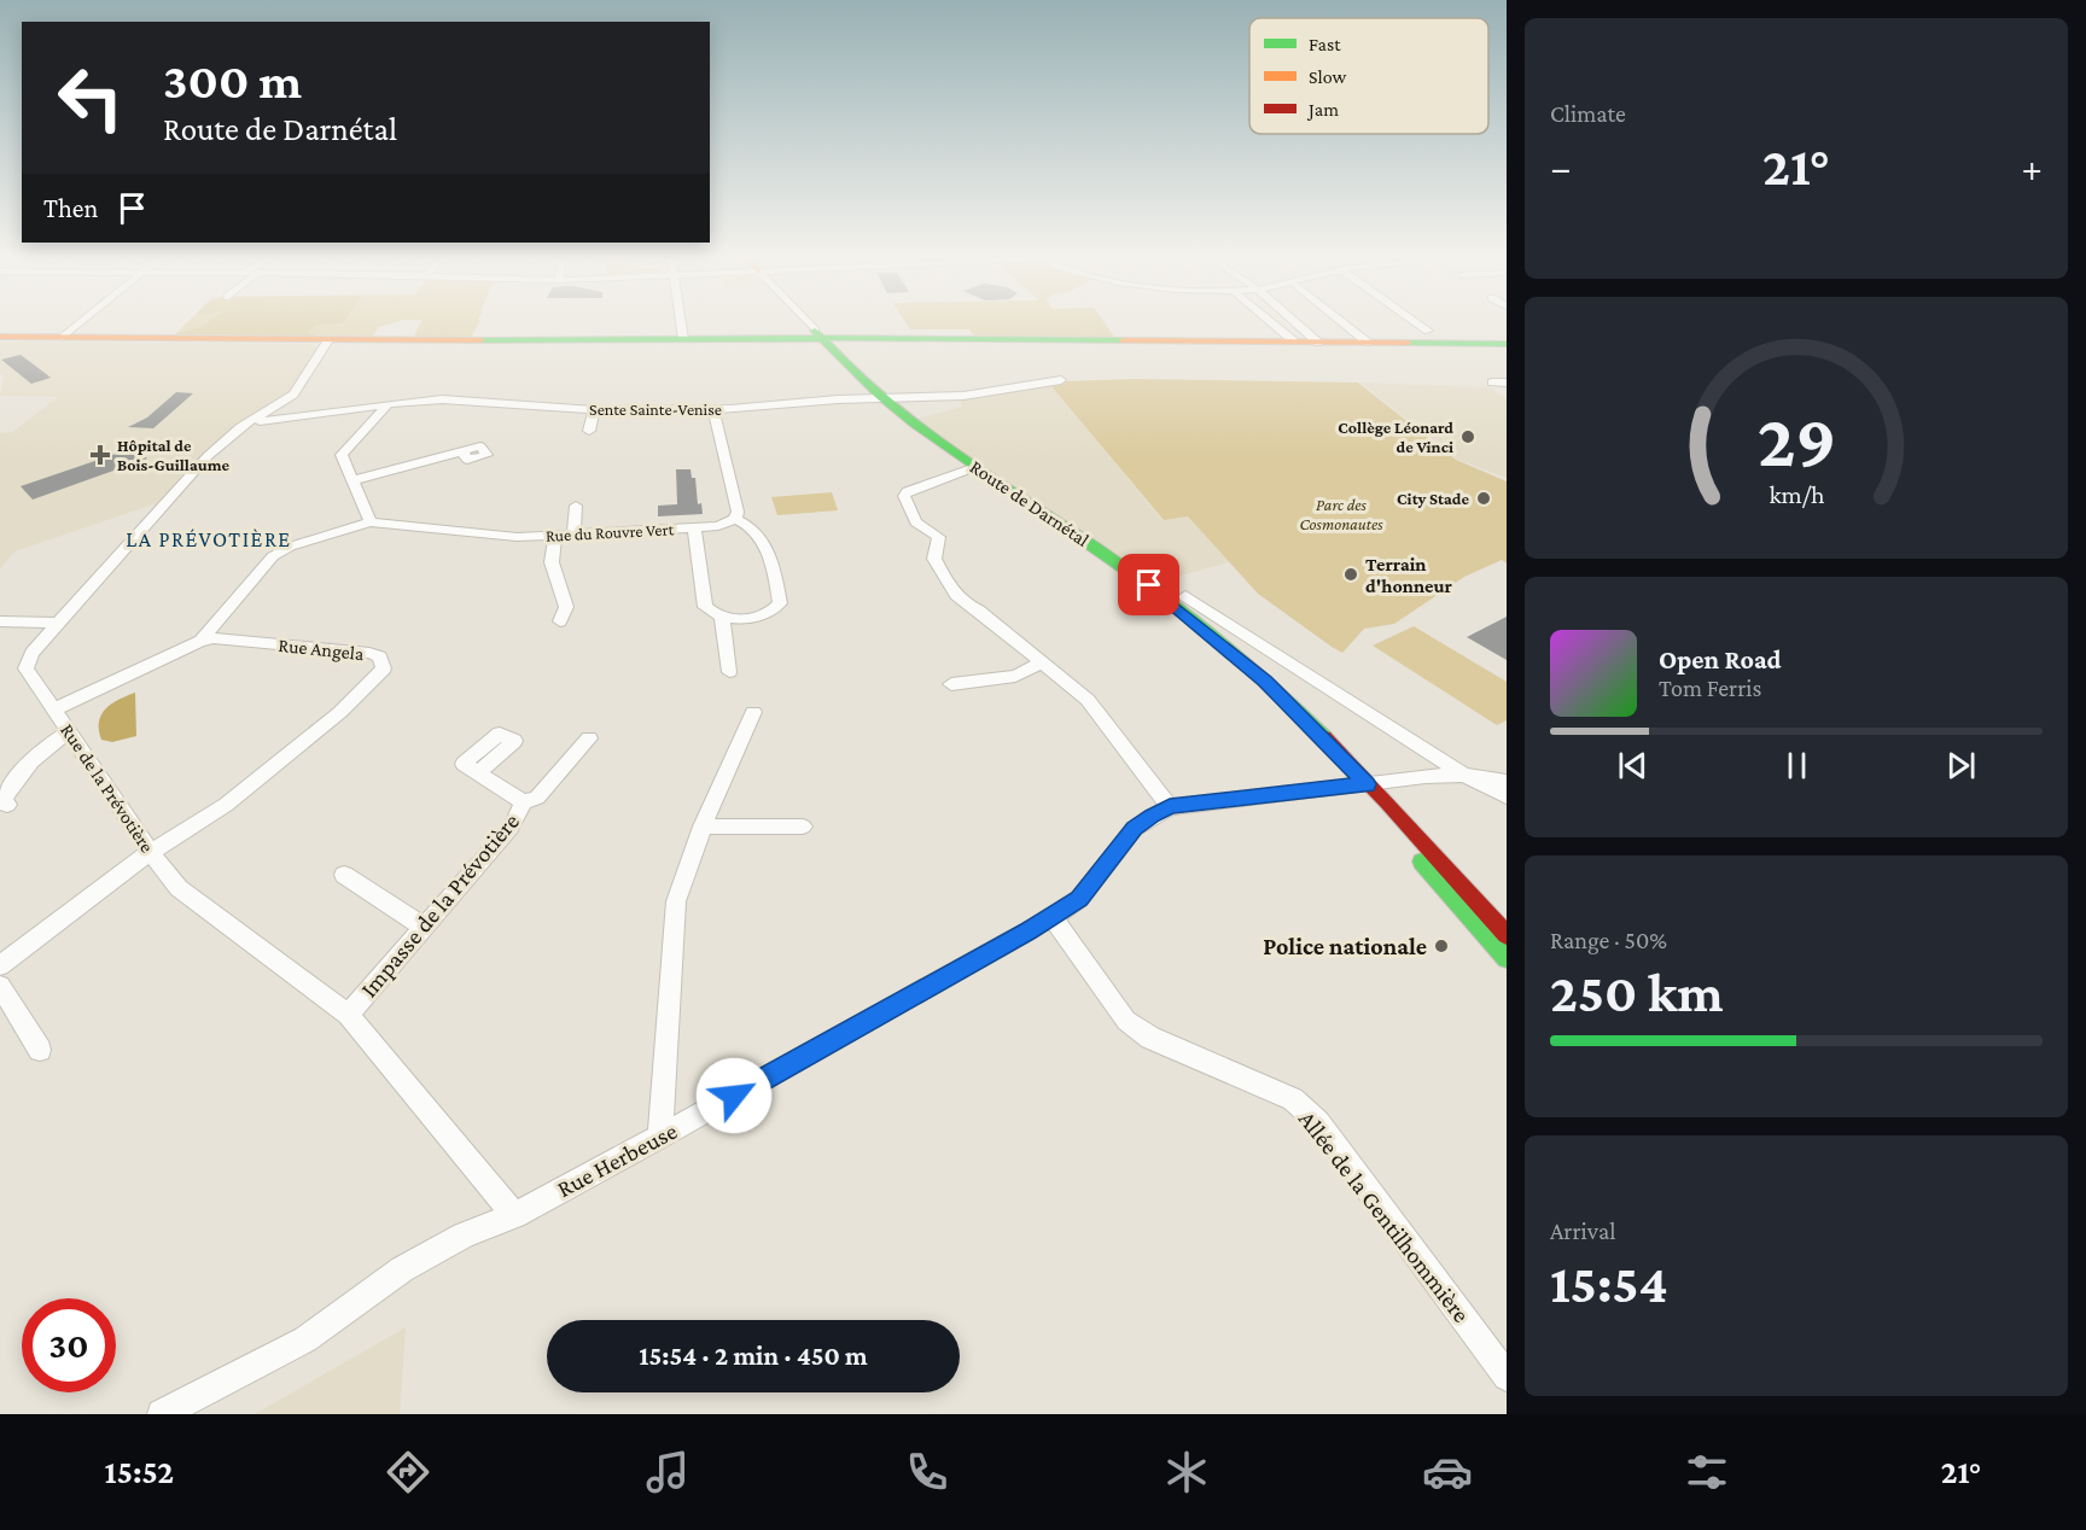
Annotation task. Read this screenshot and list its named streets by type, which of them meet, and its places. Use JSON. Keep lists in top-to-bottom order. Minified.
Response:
{"streets":{"main road":["Route de Darnétal"],"street":["Sente Sainte-Venise","Rue du Rouvre Vert","Rue Angela","Rue de la Prévotière","Impasse de la Prévotière","Rue Herbeuse","Allée de la Gentilhommière"]},"crossings":[["Sente Sainte-Venise","Route de Darnétal"],["Sente Sainte-Venise","Rue de la Prévotière"],["Route de Darnétal","Rue Herbeuse"],["Rue Angela","Rue de la Prévotière"],["Rue de la Prévotière","Impasse de la Prévotière"],["Rue de la Prévotière","Rue Herbeuse"],["Rue Herbeuse","Allée de la Gentilhommière"]],"districts":["LA PRÉVOTIÈRE"],"parks":["Parc des Cosmonautes"],"places":{"other":["Collège Léonard de Vinci","City Stade","Terrain d'honneur","Police nationale"],"health":["Hôpital de Bois-Guillaume"]},"legend":["Fast","Slow","Jam"],"page":{"tile":["Climate",["Range · 50%","250 km"],["Arrival","15:54"]],"turn":["300 m","Route de Darnétal"],"heat":["−","21°","+"],"then":"Then","song":["Open Road","Tom Ferris"],"limit":"30","trip":"15:54 · 2 min · 450 m","tabs":["15:52","21°"],"gauge":["29","km/h"]}}
